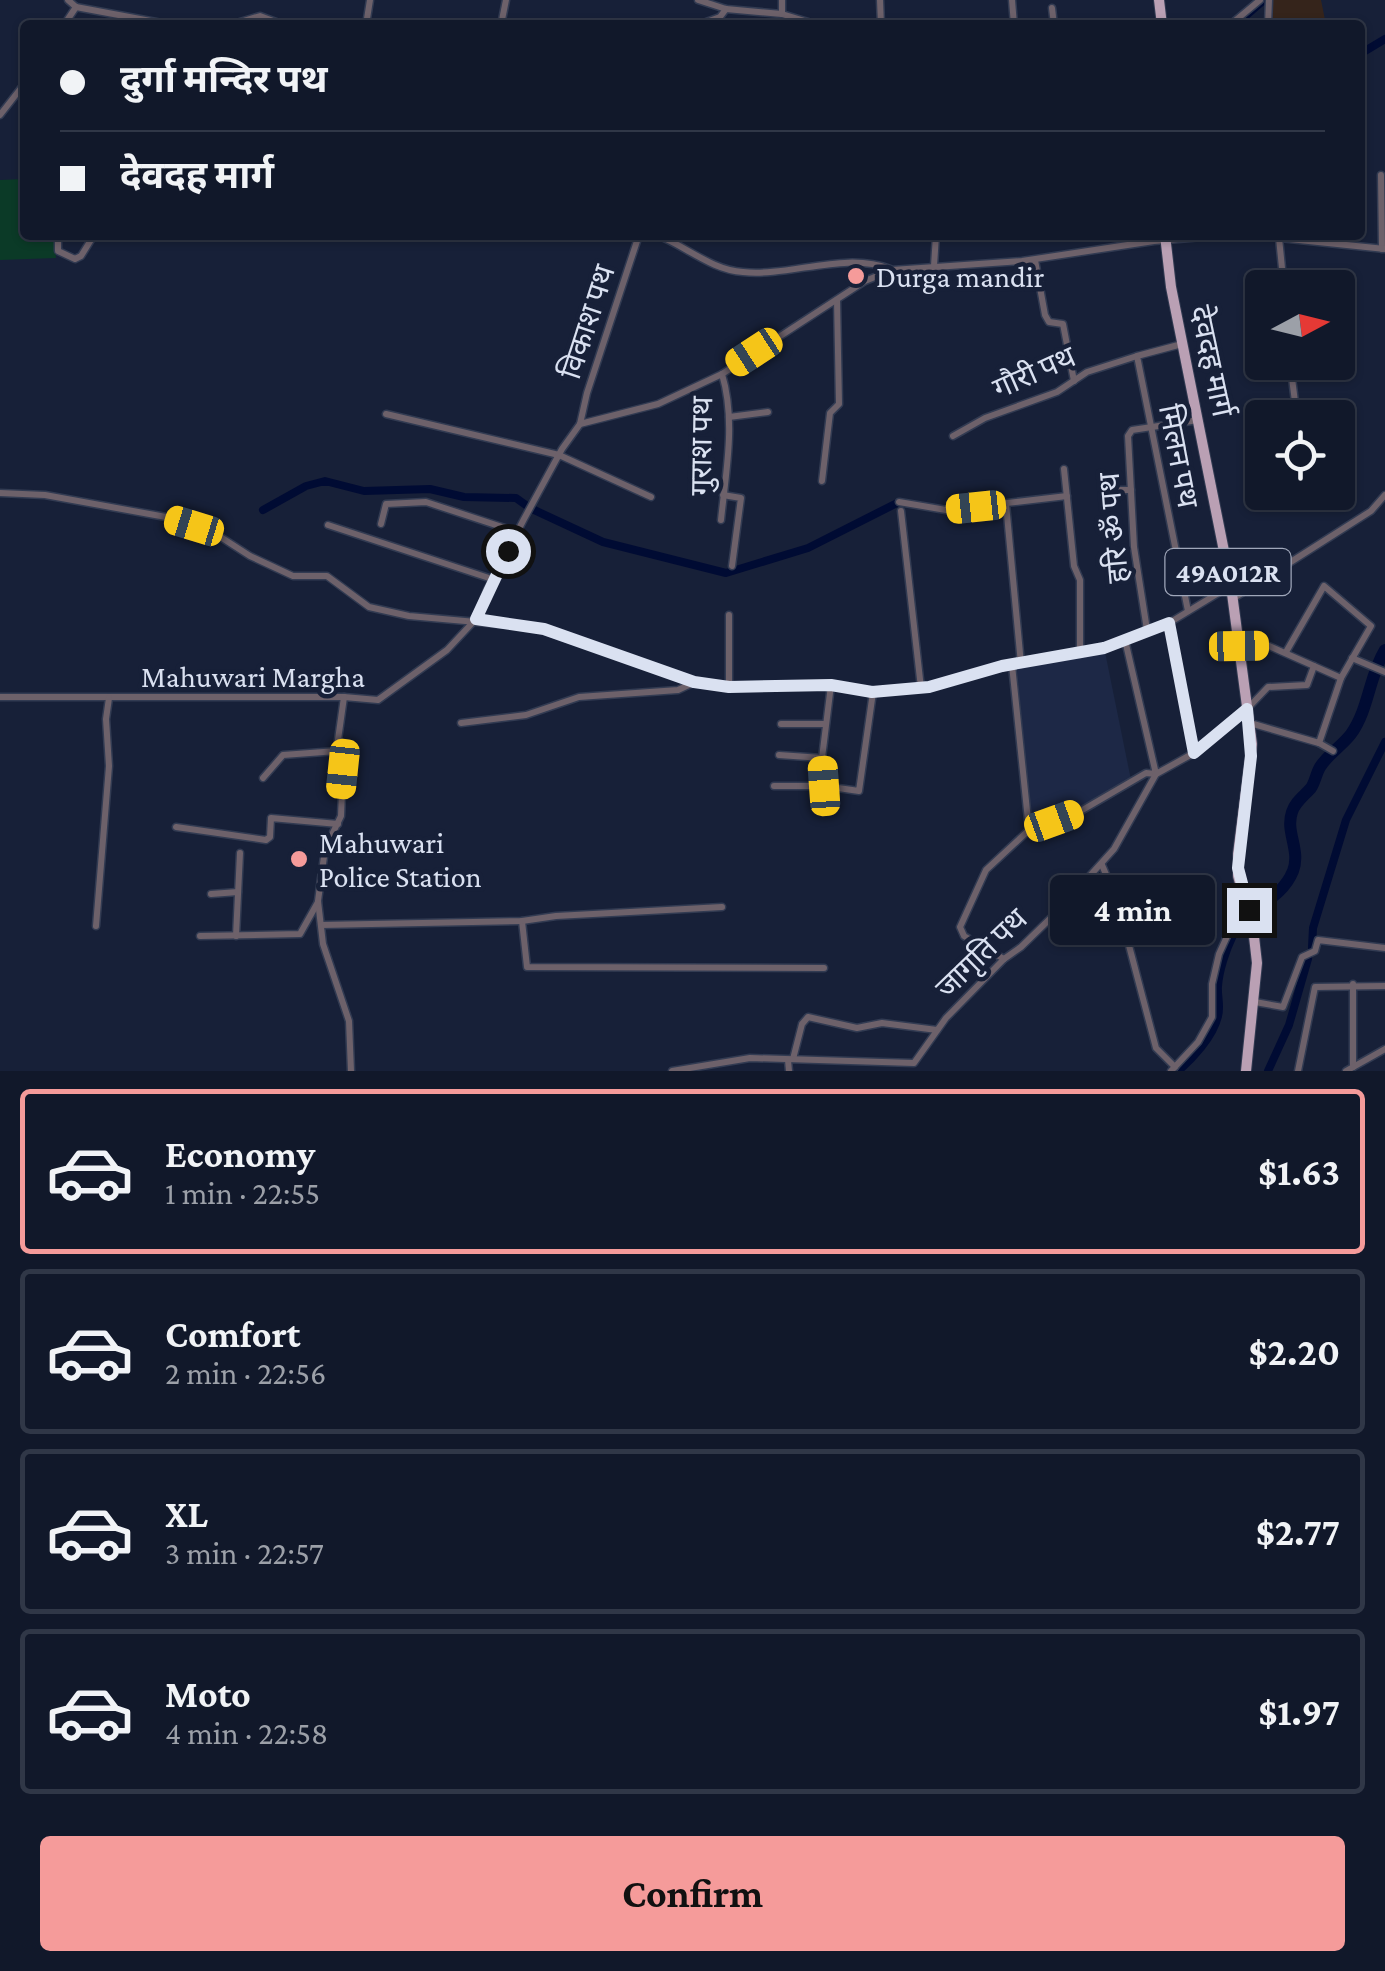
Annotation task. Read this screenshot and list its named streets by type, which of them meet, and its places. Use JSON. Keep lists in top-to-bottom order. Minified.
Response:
{"streets":{"main road":["देवदह मार्ग","49A012R"],"street":["विकाश पथ","गौरी पथ","गुराश पथ","मिलन पथ","हरि ॐ पथ","Mahuwari Margha","जागृति पथ"]},"crossings":[["विकाश पथ","Mahuwari Margha"],["देवदह मार्ग","49A012R"],["गौरी पथ","मिलन पथ"],["मिलन पथ","हरि ॐ पथ"]],"places":["Durga mandir","Mahuwari Police Station"],"north":"right","page":{"banner":["दुर्गा मन्दिर पथ","देवदह मार्ग"],"bubble":"4 min","list":[{"name":"Economy","note":"1 min · 22:55","value":"$1.63"},{"name":"Comfort","note":"2 min · 22:56","value":"$2.20"},{"name":"XL","note":"3 min · 22:57","value":"$2.77"},{"name":"Moto","note":"4 min · 22:58","value":"$1.97"}],"buttons":"Confirm"}}
